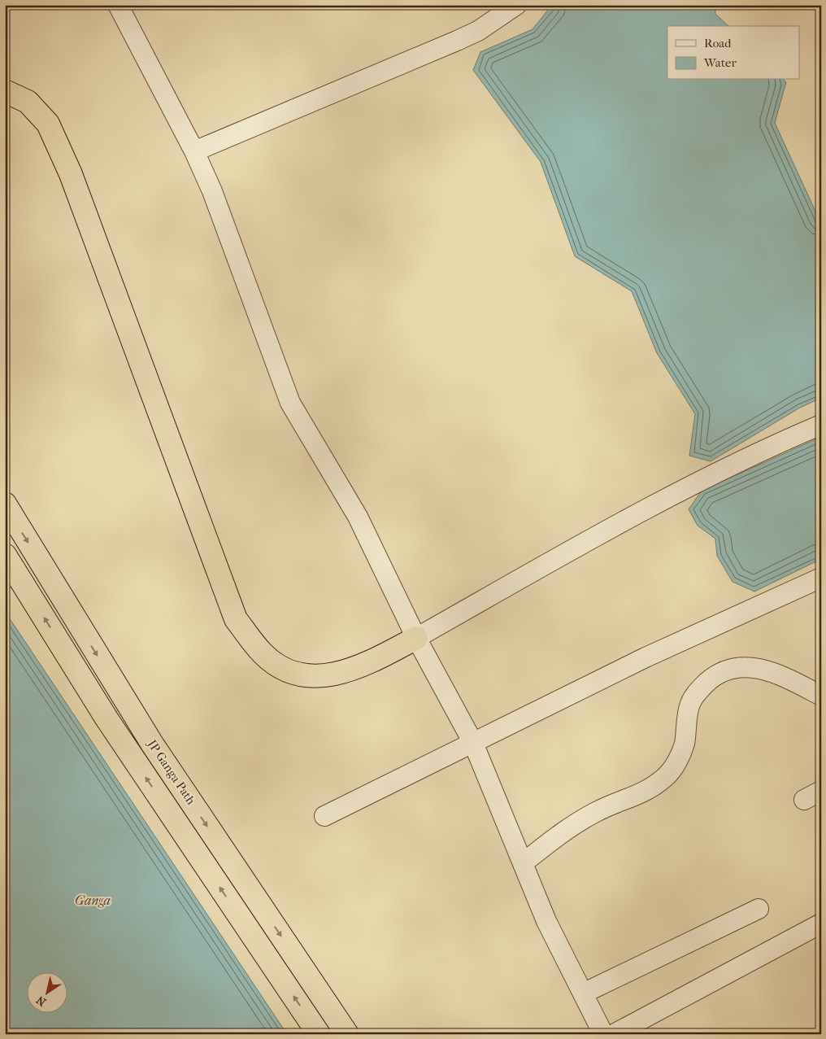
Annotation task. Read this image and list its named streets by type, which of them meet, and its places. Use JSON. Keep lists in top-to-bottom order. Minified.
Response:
{"streets":{"highway":["JP Ganga Path"]},"water":["Ganga"],"legend":["Road","Water"],"north":"bottom left"}
